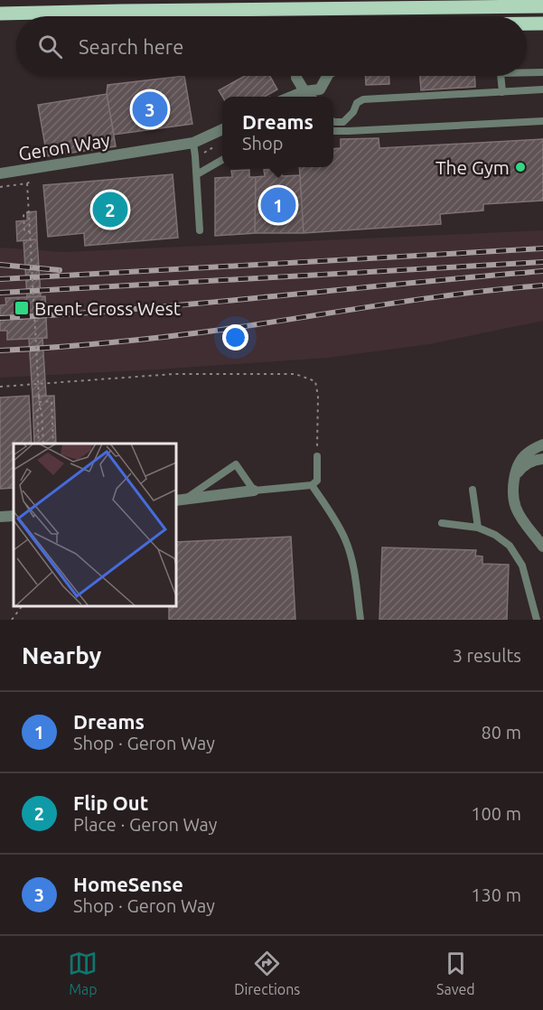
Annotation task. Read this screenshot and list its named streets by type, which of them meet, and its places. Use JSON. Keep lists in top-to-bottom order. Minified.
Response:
{"streets":{"street":["Geron Way"]},"places":{"other":["The Gym"],"transit":["Brent Cross West"]},"page":{"search":"Search here","pins":["3","1","2"],"popup":["Dreams","Shop"],"heading":["Nearby","3 results"],"list":[{"mark":"1","name":"Dreams","note":"Shop · Geron Way","value":"80 m"},{"mark":"2","name":"Flip Out","note":"Place · Geron Way","value":"100 m"},{"mark":"3","name":"HomeSense","note":"Shop · Geron Way","value":"130 m"}],"nav":["Map","Directions","Saved"]}}
